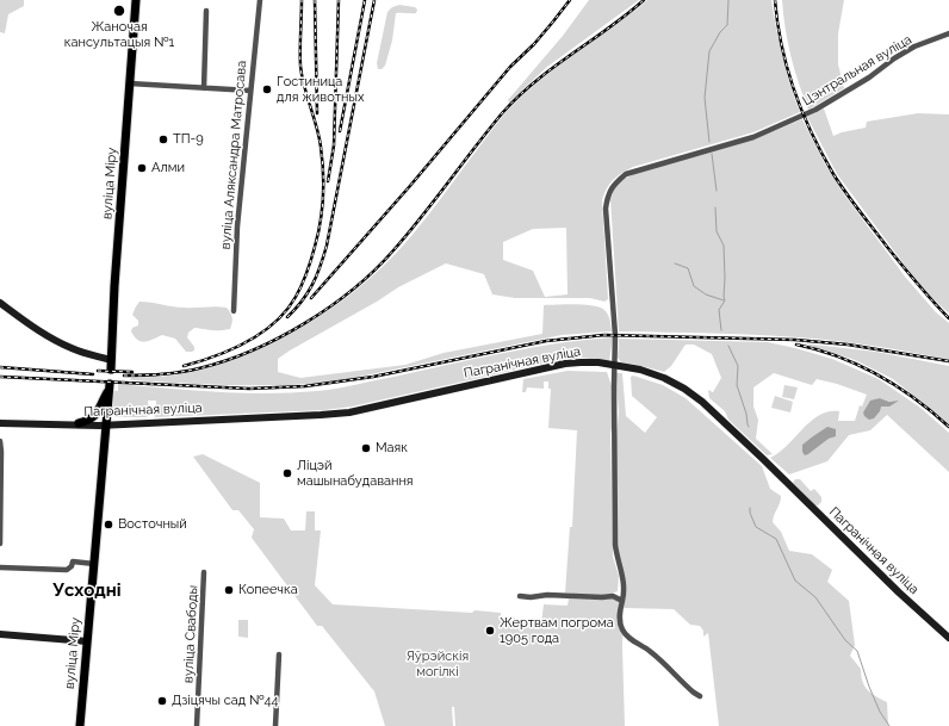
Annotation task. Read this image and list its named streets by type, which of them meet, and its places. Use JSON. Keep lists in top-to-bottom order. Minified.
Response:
{"streets":{"main road":["вуліца Міру"],"street":["Цэнтральная вуліца","вуліца Аляксандра Матросава","Пагранічная вуліца","вуліца Свабоды"]},"crossings":[["Цэнтральная вуліца","Пагранічная вуліца"],["вуліца Міру","Пагранічная вуліца"]],"districts":["Усходні"],"parks":["Яўрэйскія могілкі"],"places":["Жаночая кансультацыя №1","Гостиница для животных","ТП-9","Алми","Маяк","Ліцэй машынабудавання","Восточный","Копеечка","Жертвам погрома 1905 года","Дзіцячы сад №44"]}
